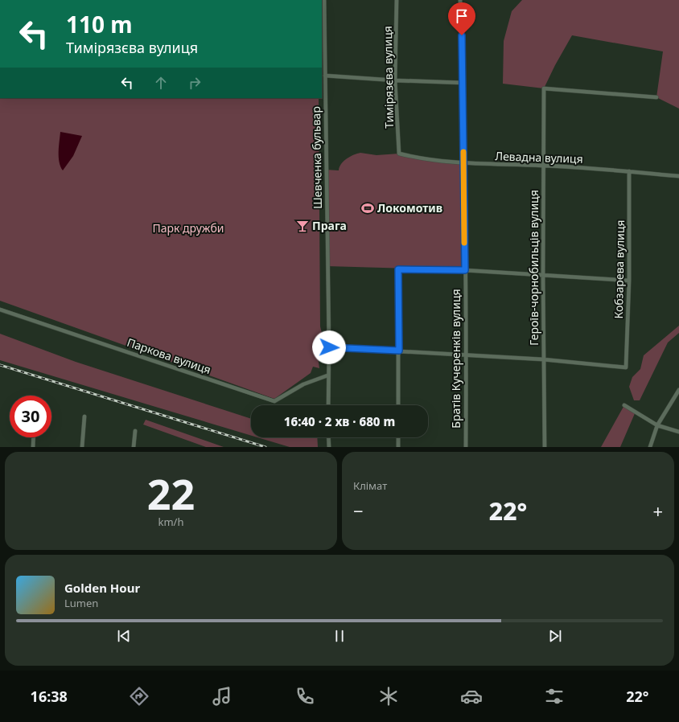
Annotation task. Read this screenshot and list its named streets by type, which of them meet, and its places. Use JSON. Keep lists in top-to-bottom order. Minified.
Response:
{"streets":{"street":["Тимірязєва вулиця","Шевченка бульвар","Левадна вулиця","Героїв-чорнобильців вулиця","Кобзарева вулиця","Паркова вулиця","Братів Кучеренків вулиця"]},"crossings":[["Тимірязєва вулиця","Левадна вулиця"],["Шевченка бульвар","Паркова вулиця"],["Левадна вулиця","Героїв-чорнобильців вулиця"],["Левадна вулиця","Кобзарева вулиця"],["Левадна вулиця","Братів Кучеренків вулиця"],["Героїв-чорнобильців вулиця","Кобзарева вулиця"]],"parks":["Парк дружби"],"places":{"sports":["Локомотив"],"bar":["Прага"]},"page":{"turn":["110 m","Тимірязєва вулиця"],"limit":"30","trip":"16:40 · 2 хв · 680 m","tile":[["22","km/h"],"Клімат"],"heat":["−","22°","+"],"song":["Golden Hour","Lumen"],"tabs":["16:38","22°"]}}
